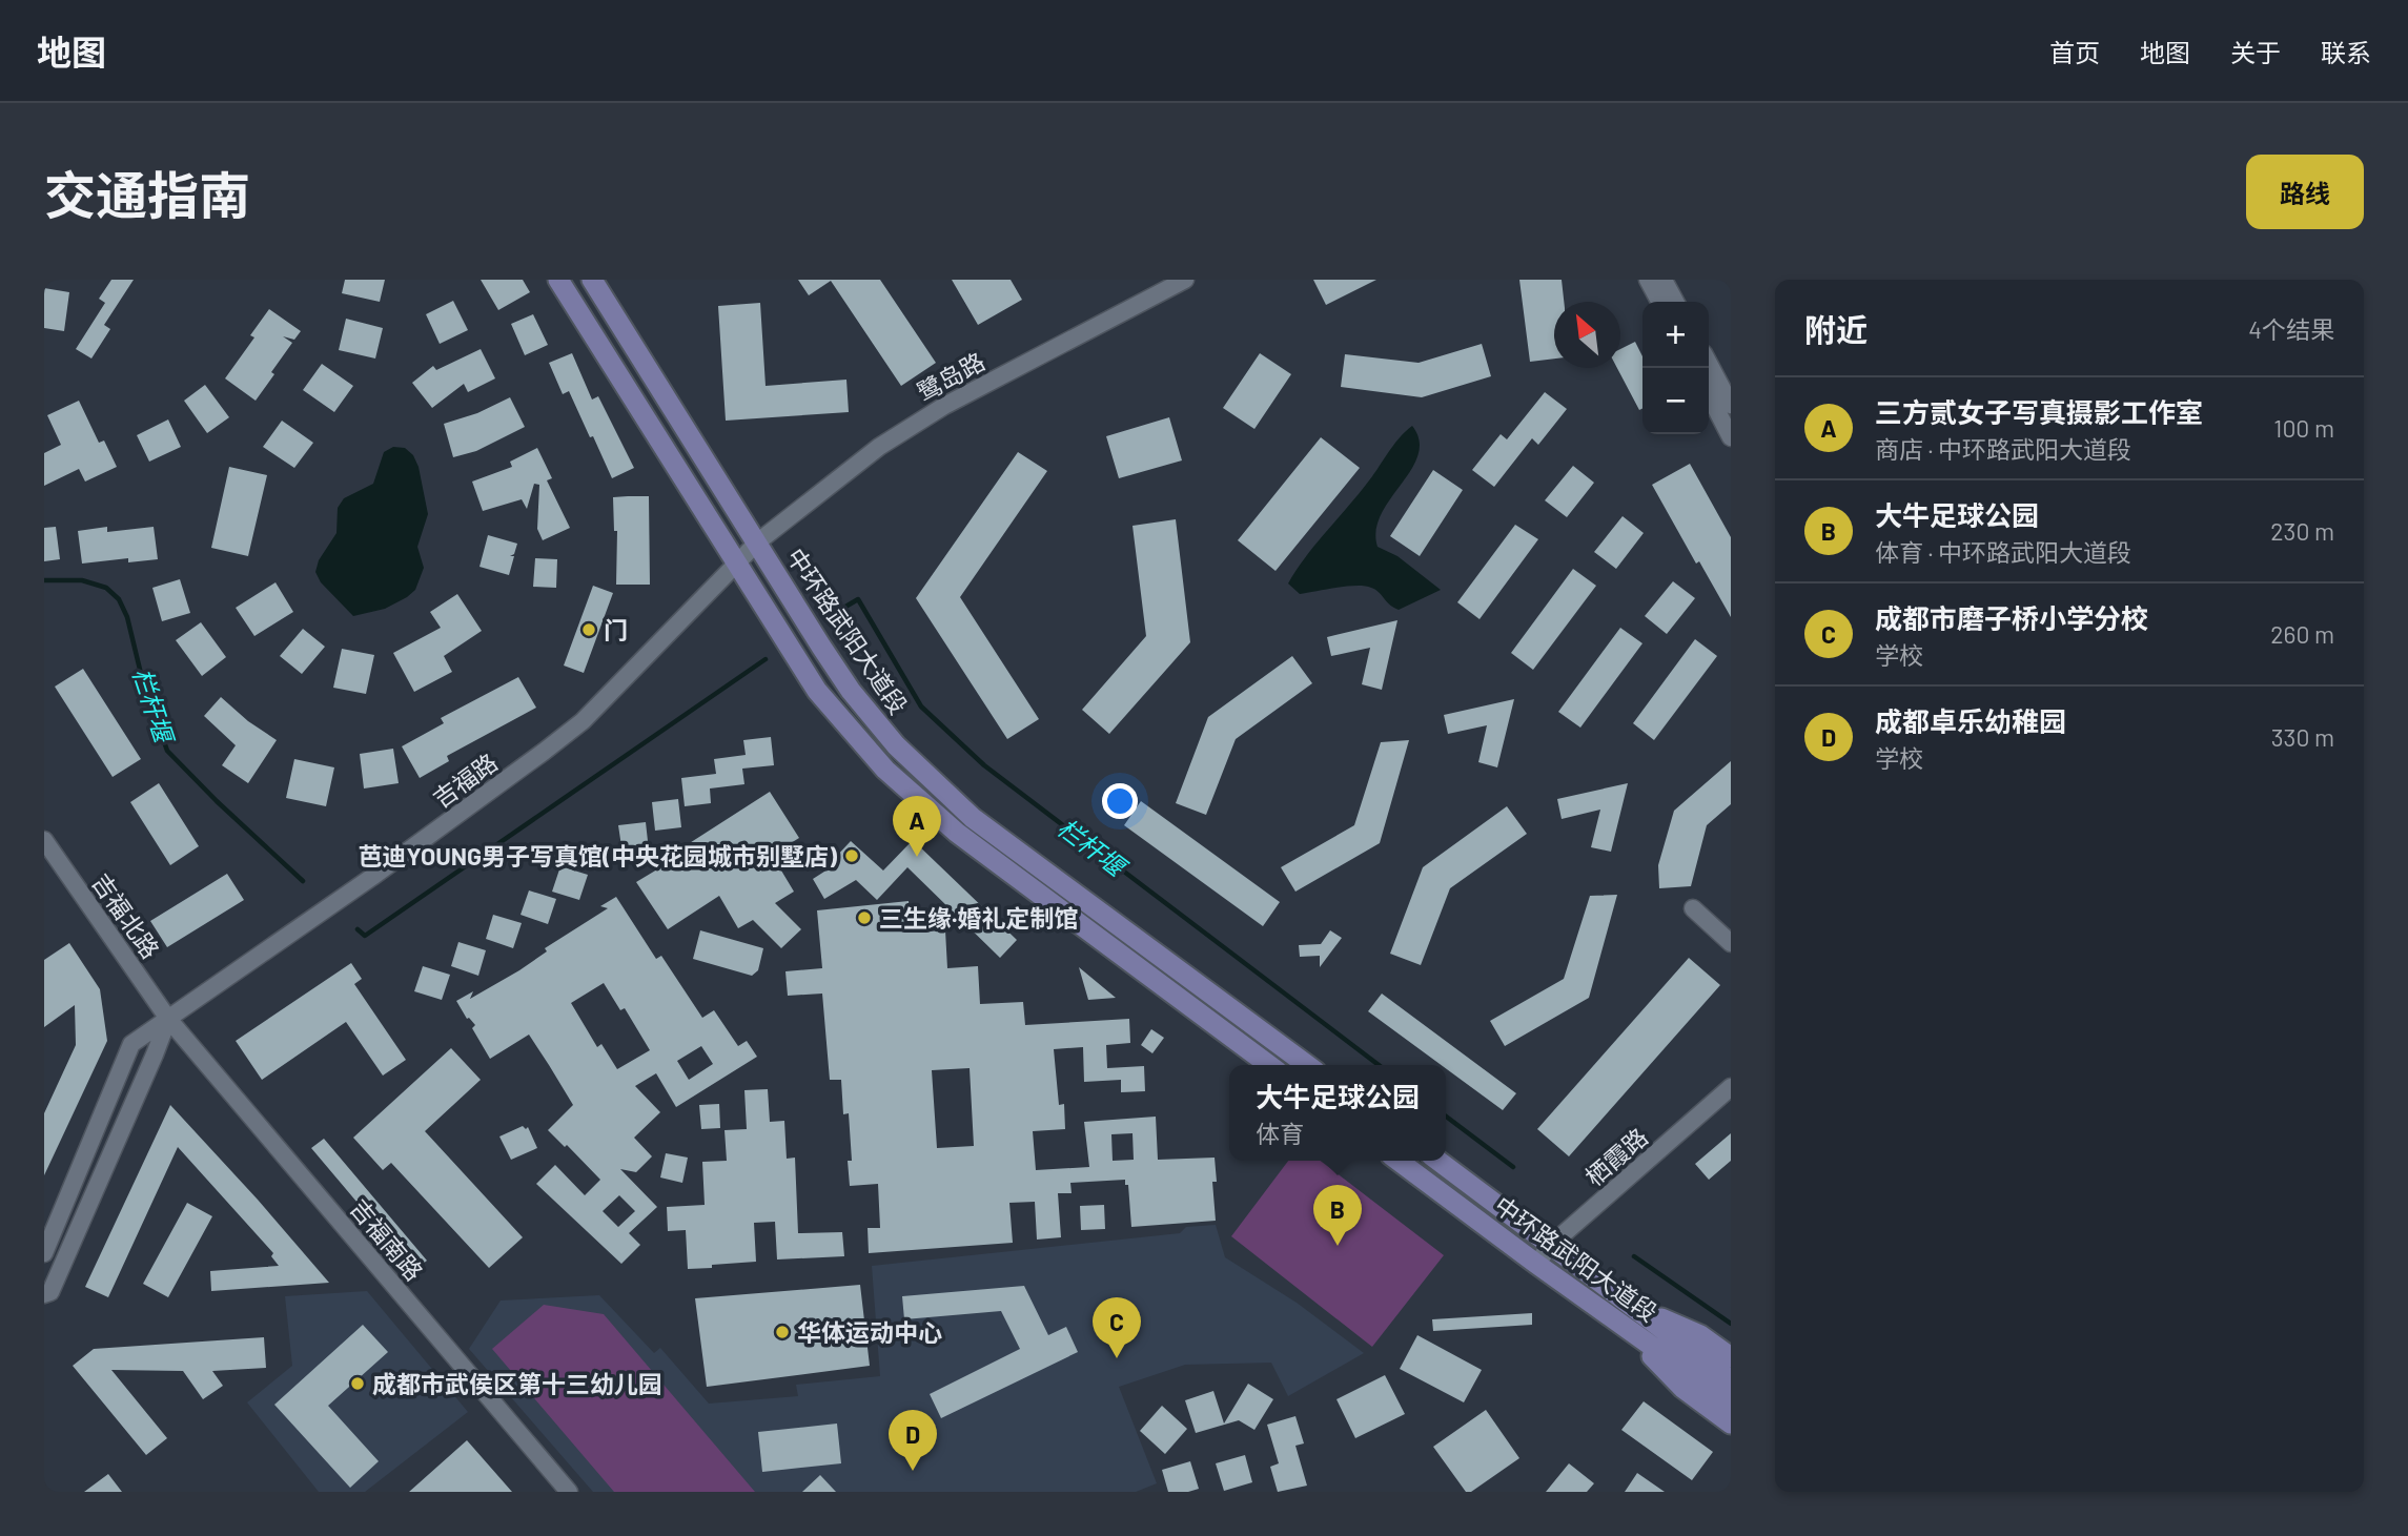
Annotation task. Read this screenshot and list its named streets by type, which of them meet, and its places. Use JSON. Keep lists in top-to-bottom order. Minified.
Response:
{"streets":{"main road":["中环路武阳大道段"],"street":["鹭岛路","吉福路","吉福北路","栖霞路","吉福南路"]},"crossings":[["鹭岛路","中环路武阳大道段"],["鹭岛路","吉福路"],["中环路武阳大道段","吉福路"],["中环路武阳大道段","栖霞路"],["吉福路","吉福北路"],["吉福路","吉福南路"],["吉福北路","吉福南路"]],"water":["栏杆堰"],"places":["门","芭迪YOUNG男子写真馆(中央花园城市别墅店)","三生缘·婚礼定制馆","华体运动中心","成都市武侯区第十三幼儿园"],"north":"top left","page":{"header":"地图","nav":["首页","地图","关于","联系"],"title":"交通指南","buttons":"路线","heading":["附近","4个结果"],"map_buttons":["+","−"],"list":[{"mark":"A","name":"三方贰女子写真摄影工作室","note":"商店 · 中环路武阳大道段","value":"100 m"},{"mark":"B","name":"大牛足球公园","note":"体育 · 中环路武阳大道段","value":"230 m"},{"mark":"C","name":"成都市磨子桥小学分校","note":"学校","value":"260 m"},{"mark":"D","name":"成都卓乐幼稚园","note":"学校","value":"330 m"}],"pins":["A","B","C","D"],"popup":["大牛足球公园","体育"]}}
